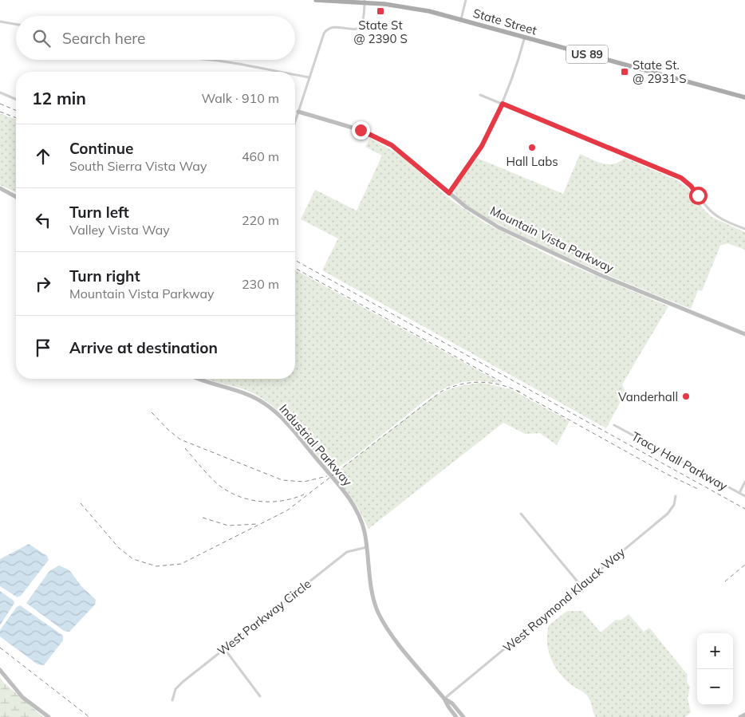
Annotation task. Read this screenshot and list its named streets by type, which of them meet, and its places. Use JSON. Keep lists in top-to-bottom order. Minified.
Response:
{"streets":{"main road":["State Street","US 89"],"street":["Mountain Vista Parkway","Industrial Parkway","Tracy Hall Parkway","West Raymond Klauck Way","West Parkway Circle"]},"crossings":[["Industrial Parkway","West Raymond Klauck Way"],["Industrial Parkway","West Parkway Circle"]],"places":{"transit":["State St @ 2390 S","State St. @ 2931 S"],"other":["Hall Labs","Vanderhall"]},"page":{"search":"Search here","heading":["12 min","Walk · 910 m"],"list":[["Continue","South Sierra Vista Way","460 m"],["Turn left","Valley Vista Way","220 m"],["Turn right","Mountain Vista Parkway","230 m"],"Arrive at destination"],"map_buttons":["+","−"]}}
